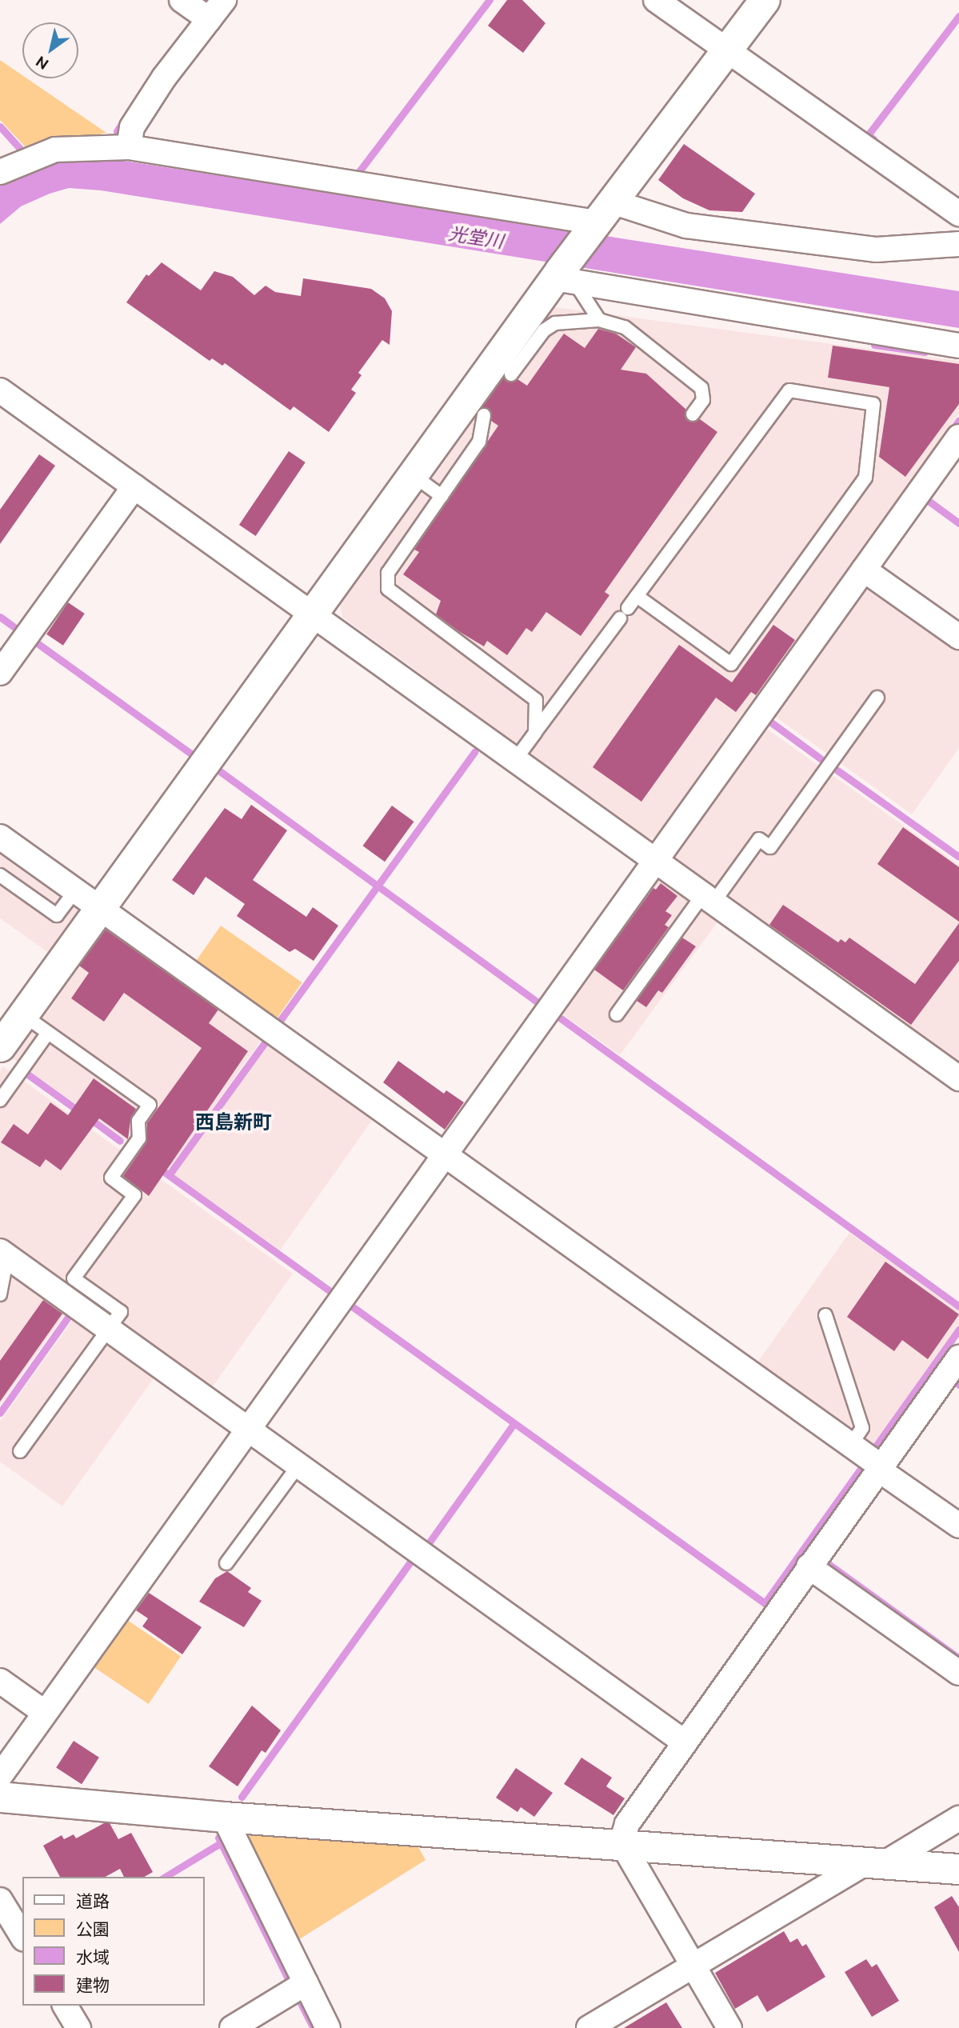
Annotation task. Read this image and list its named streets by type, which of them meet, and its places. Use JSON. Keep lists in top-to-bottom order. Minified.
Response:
{"districts":["西島新町"],"water":["光堂川"],"legend":["道路","公園","水域","建物"],"north":"bottom left"}
